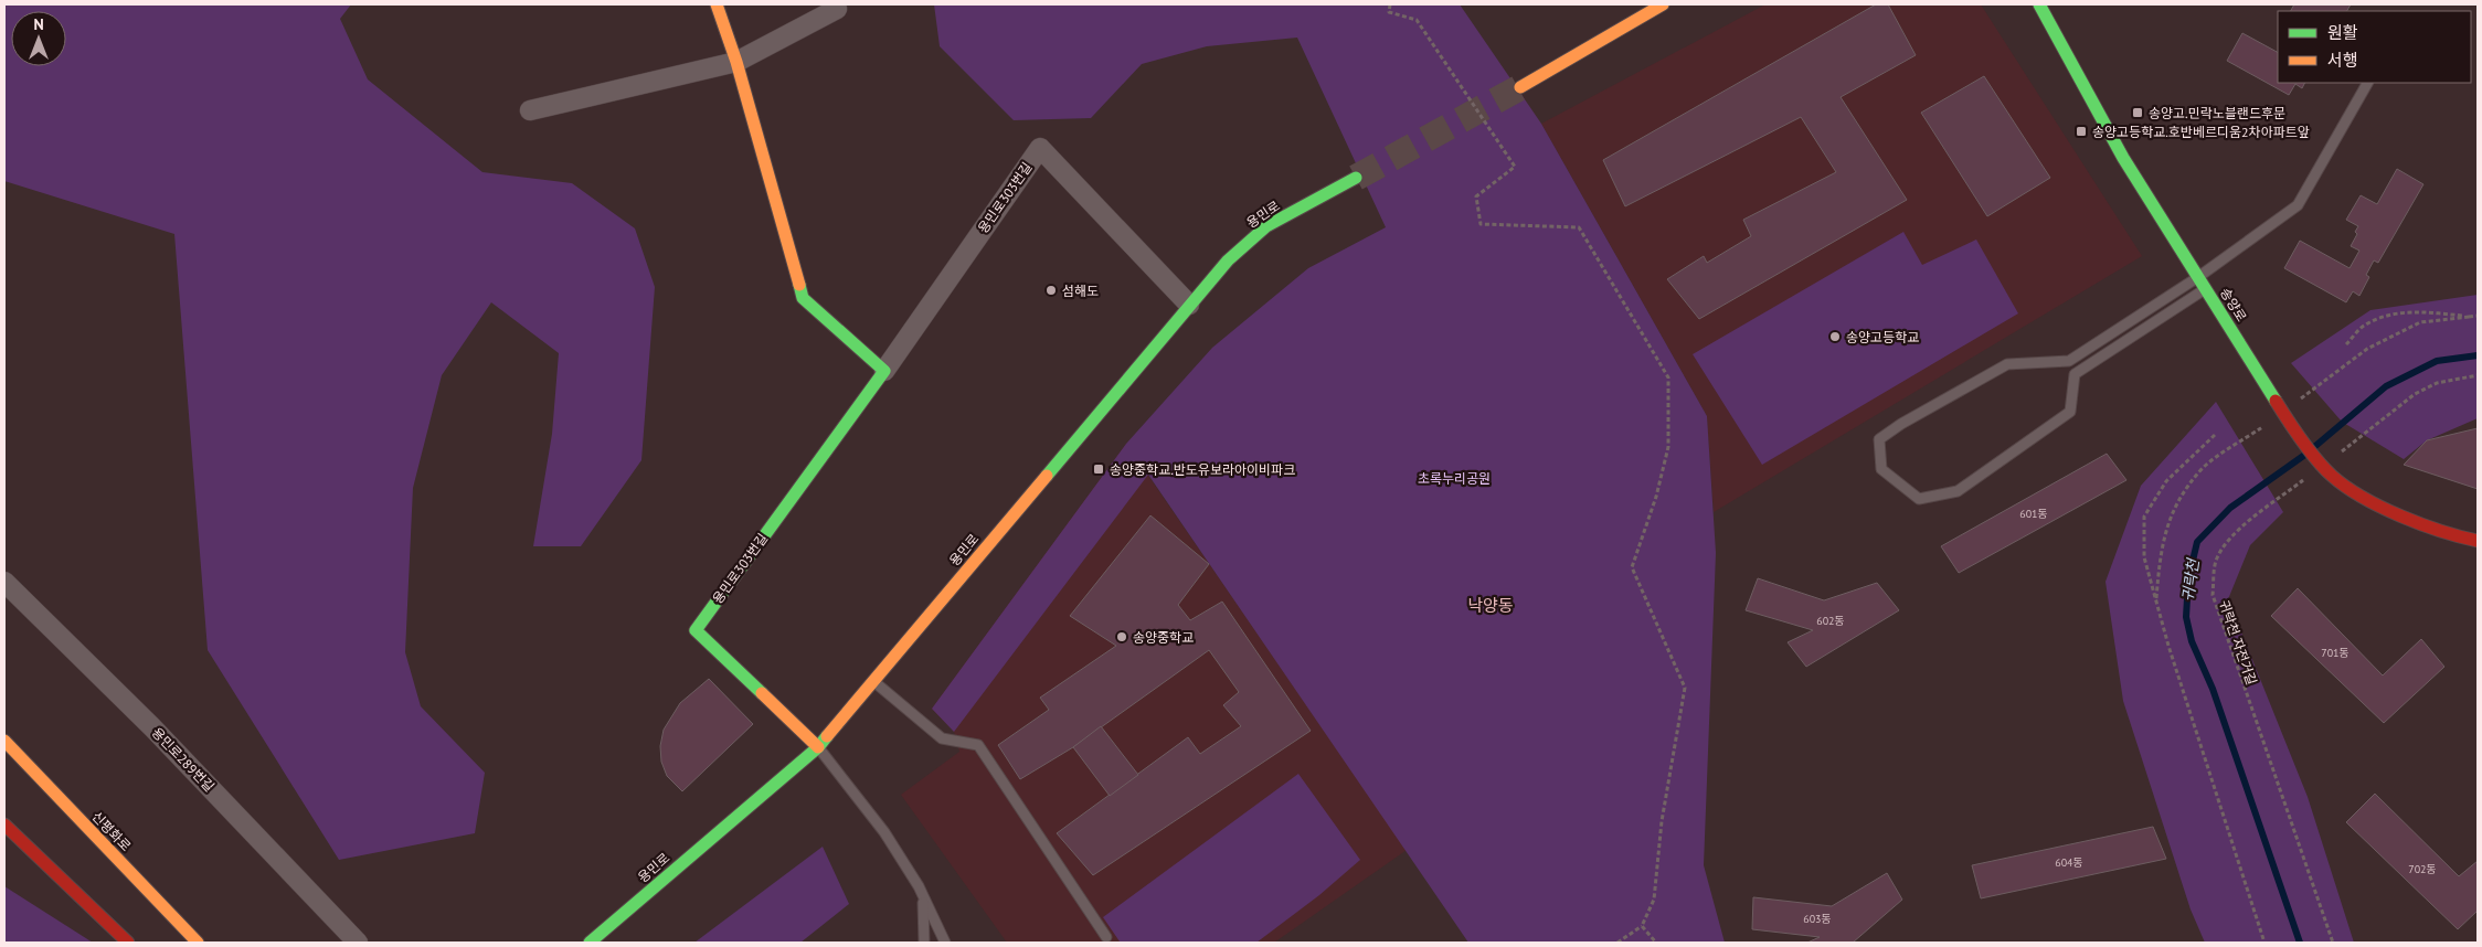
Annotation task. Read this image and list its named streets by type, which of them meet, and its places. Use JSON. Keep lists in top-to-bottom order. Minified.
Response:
{"streets":{"main road":["용민로303번길","용민로","송양로","신평화로"],"street":["용민로289번길"],"path":["귀락천 자전거길"]},"crossings":[["용민로303번길","용민로"],["송양로","귀락천 자전거길"]],"districts":["낙양동"],"water":["귀락천"],"parks":["초록누리공원"],"places":{"transit":["송양고.민락노블랜드후문","송양고등학교.호반베르디움2차아파트앞","송양중학교.반도유보라아이비파크"],"other":["섬해도","송양고등학교","송양중학교"]},"house_numbers":["601동","602동","701동","604동","702동","603동"],"legend":["원활","서행"],"north":"top"}
